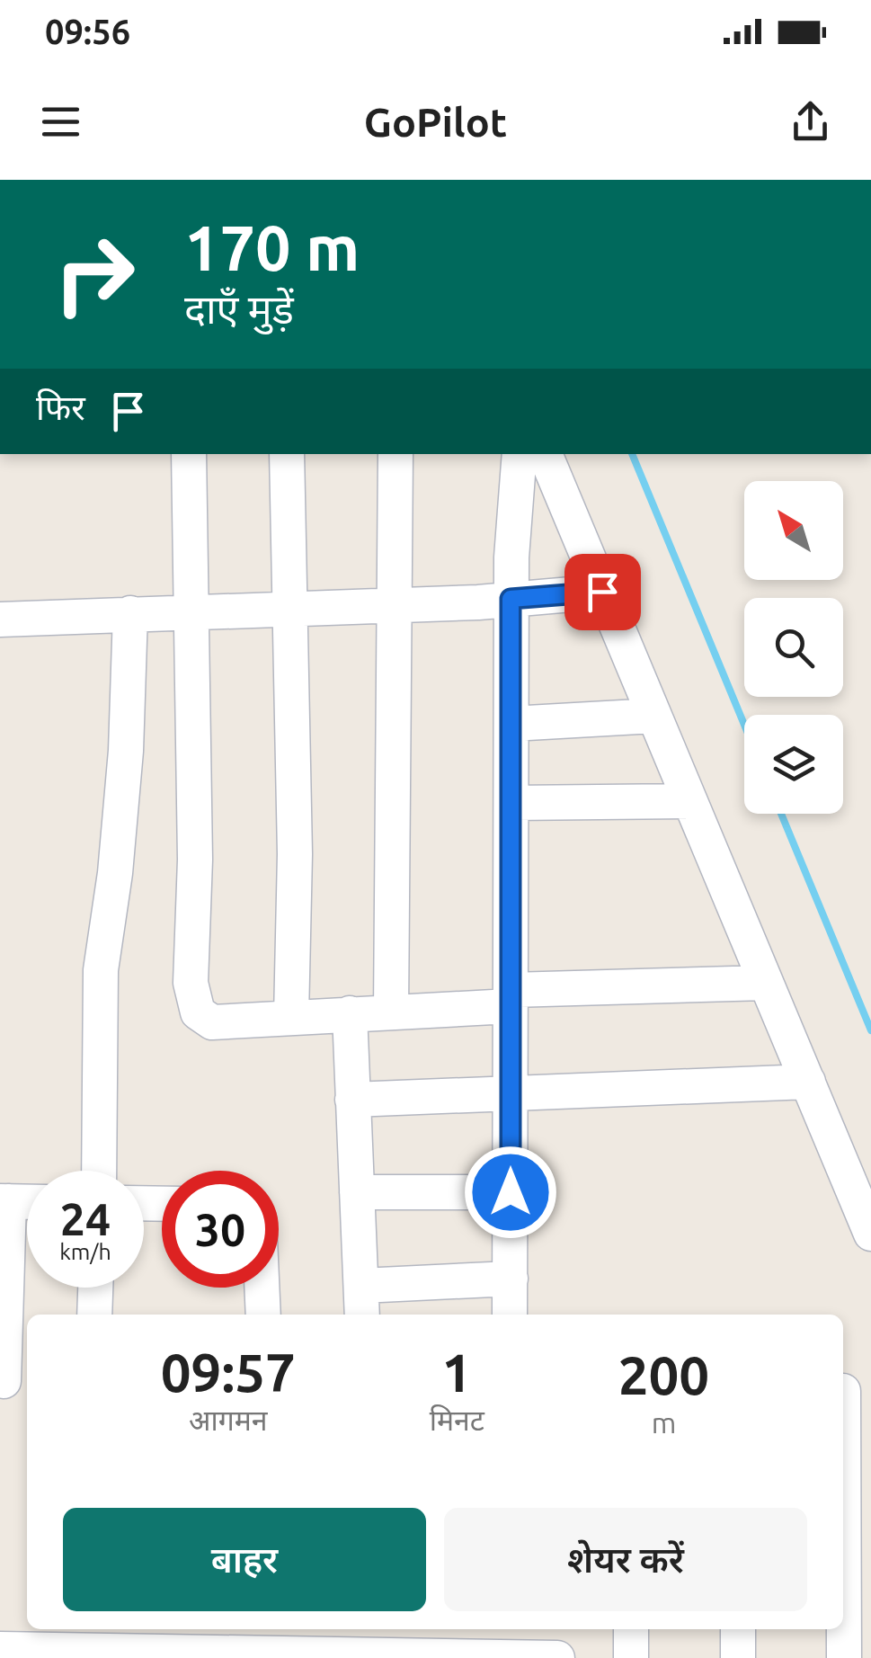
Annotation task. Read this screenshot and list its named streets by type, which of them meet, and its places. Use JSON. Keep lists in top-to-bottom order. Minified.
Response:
{"north":"top left","page":{"status":"09:56","header":"GoPilot","turn":["170 m","दाएँ मुड़ें"],"then":"फिर","speed":"24 km/h","limit":"30","eta":["09:57","आगमन","1","मिनट","200","m"],"buttons":["बाहर","शेयर करें"]}}
